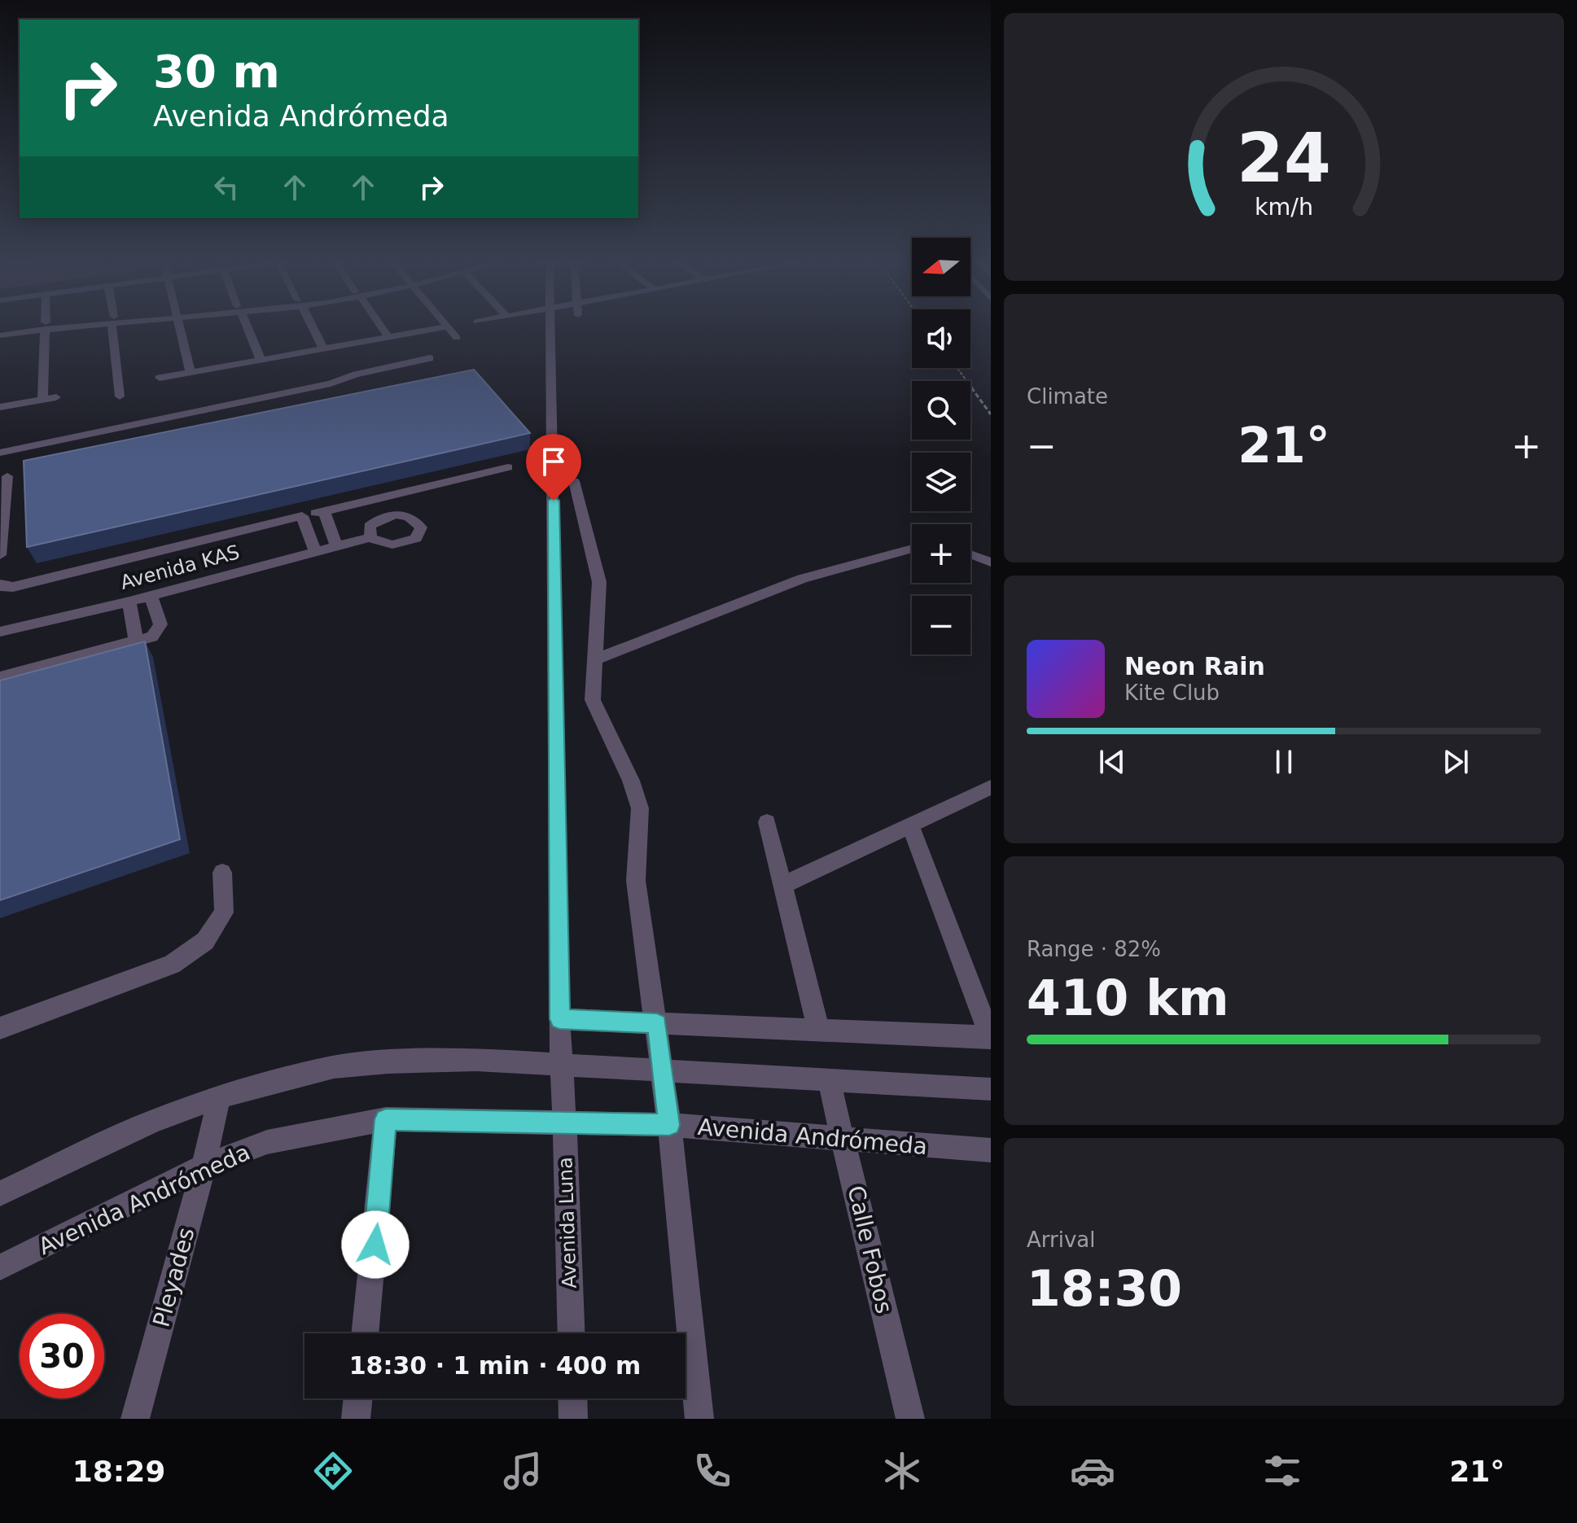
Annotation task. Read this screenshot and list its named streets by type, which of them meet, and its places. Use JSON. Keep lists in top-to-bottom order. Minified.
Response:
{"streets":{"street":["Avenida KAS","Avenida Andrómeda","Avenida Luna","Calle Fobos","Pleyades"]},"crossings":[["Avenida Andrómeda","Avenida Luna"],["Avenida Andrómeda","Calle Fobos"],["Avenida Andrómeda","Pleyades"]],"north":"left","page":{"turn":["30 m","Avenida Andrómeda"],"map_buttons":["+","−"],"tile":["Climate",["Range · 82%","410 km"],["Arrival","18:30"]],"heat":["−","21°","+"],"song":["Neon Rain","Kite Club"],"limit":"30","trip":"18:30 · 1 min · 400 m","tabs":["18:29","21°"],"gauge":["24","km/h"]}}
